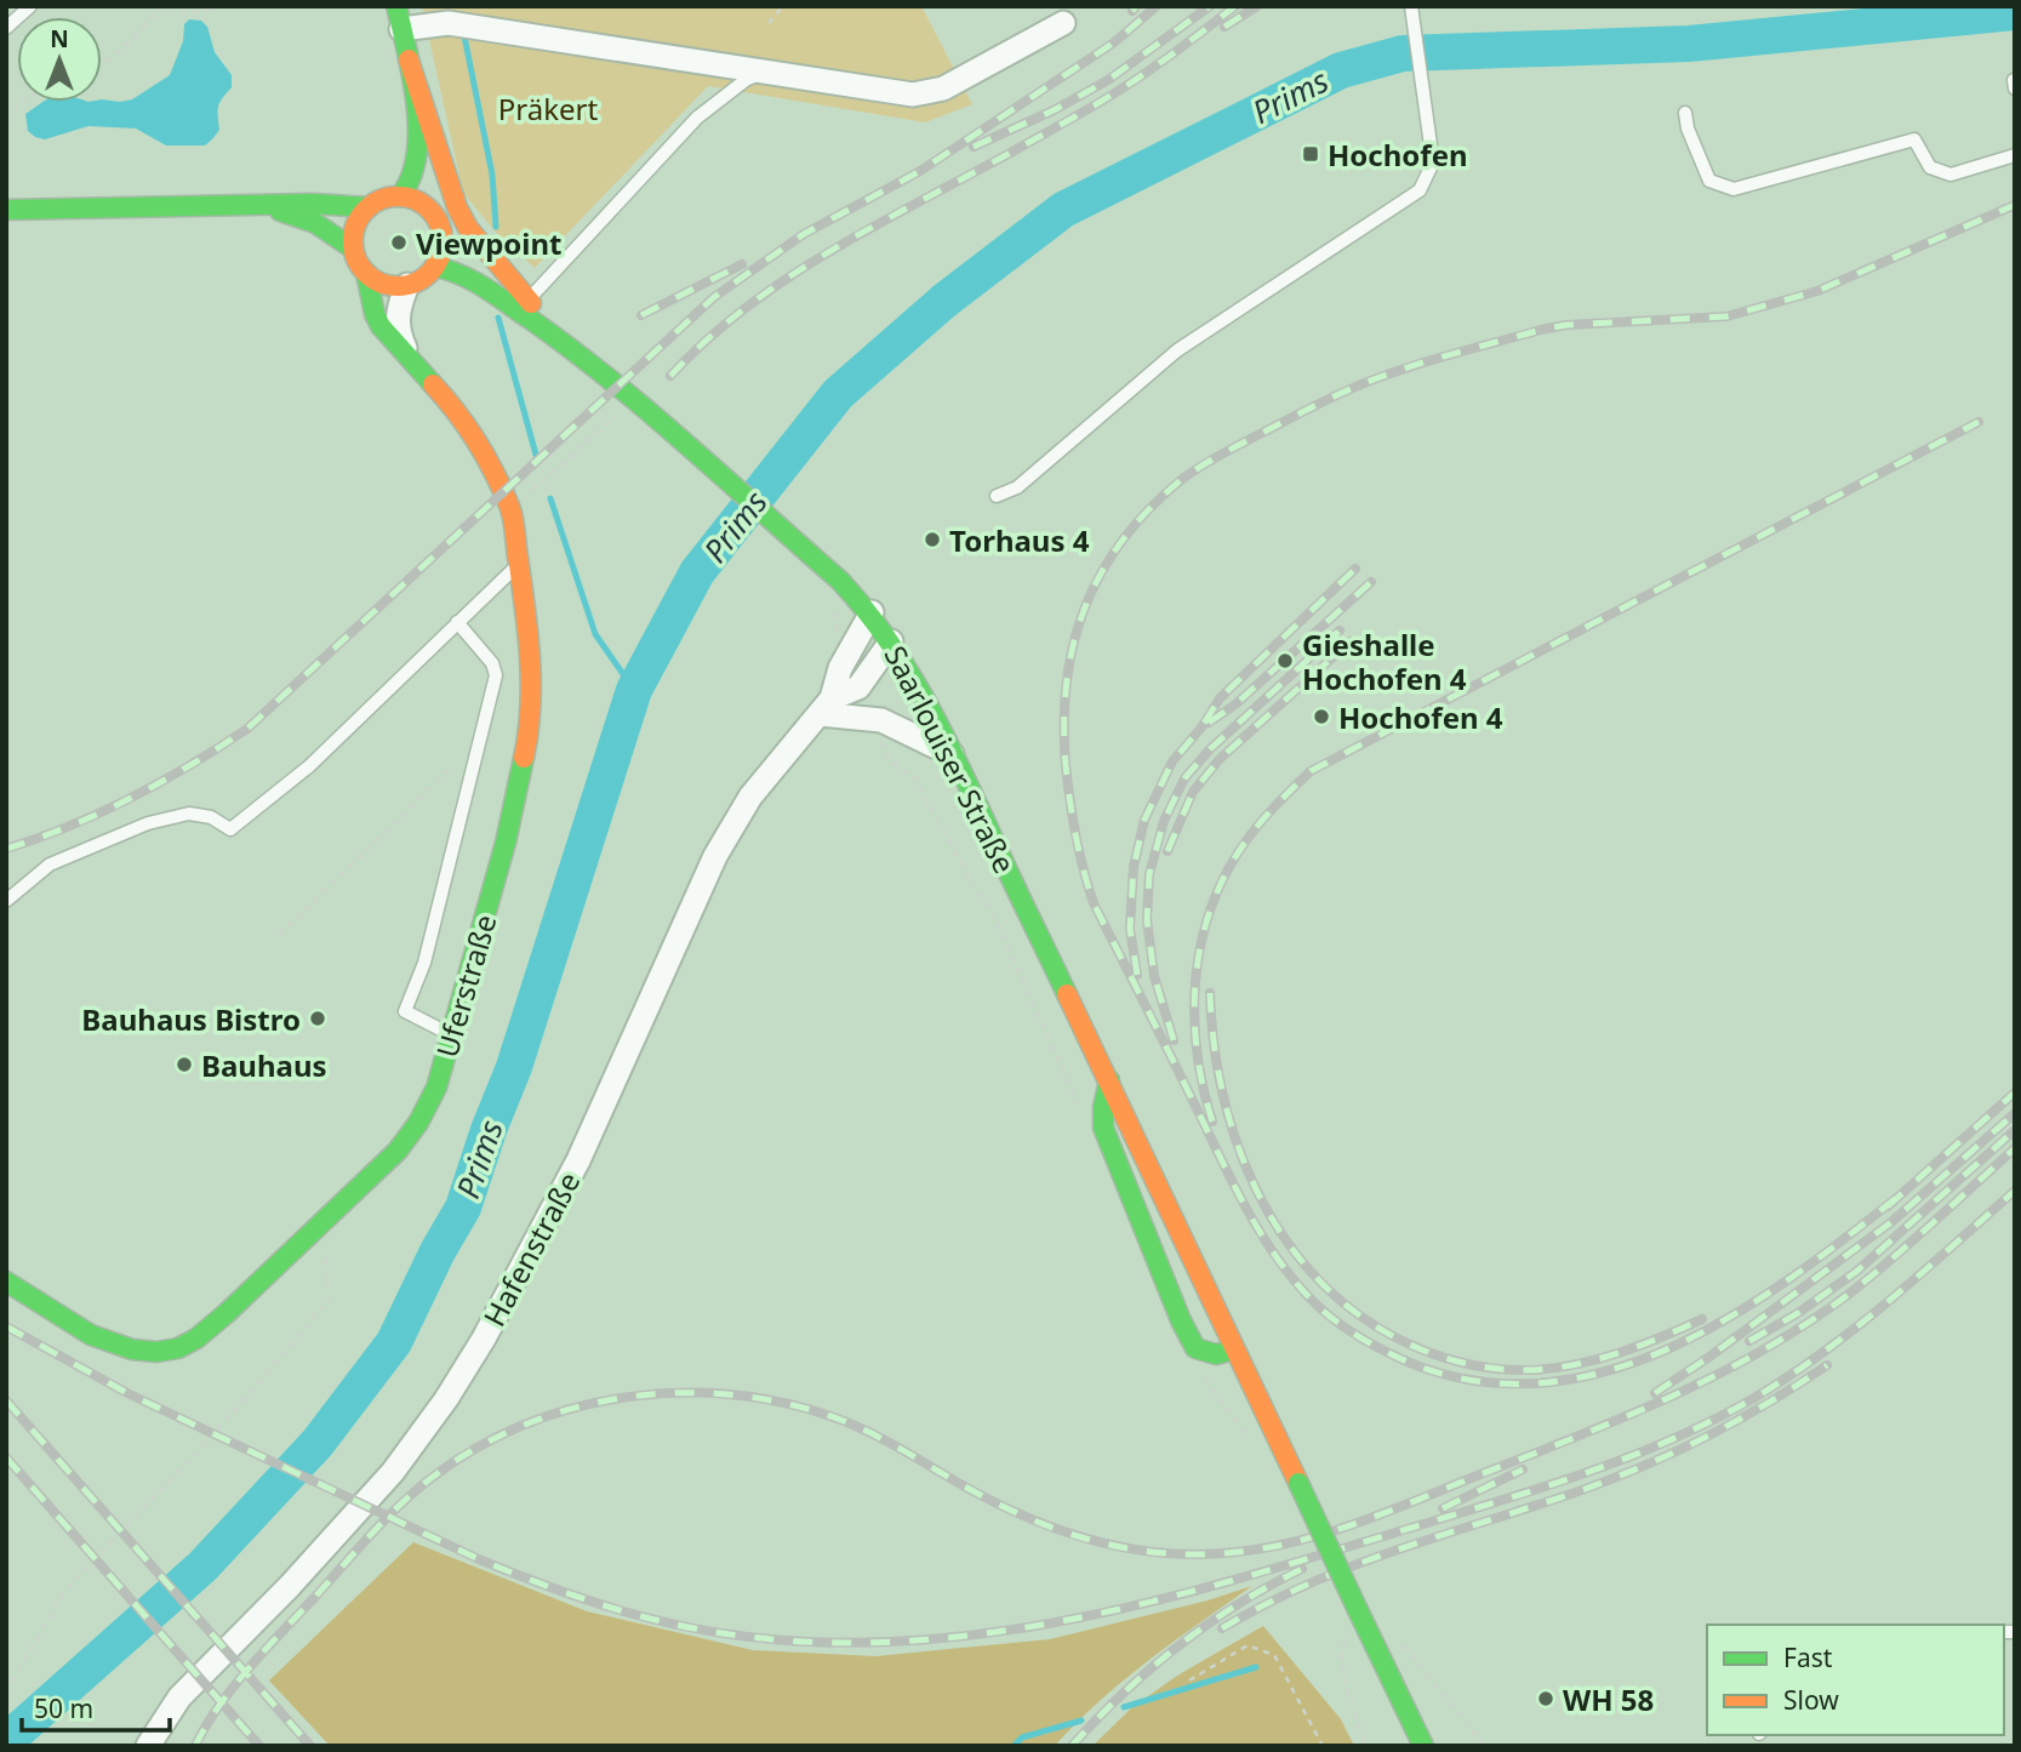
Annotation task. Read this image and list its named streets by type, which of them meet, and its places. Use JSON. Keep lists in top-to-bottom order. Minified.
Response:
{"streets":{"main road":["Saarlouiser Straße","Uferstraße"],"street":["Hafenstraße"]},"crossings":[["Saarlouiser Straße","Uferstraße"],["Saarlouiser Straße","Hafenstraße"]],"water":["Prims"],"parks":["Präkert"],"places":{"transit":["Hochofen"],"other":["Viewpoint","Torhaus 4","Gieshalle Hochofen 4","Hochofen 4","Bauhaus Bistro","Bauhaus","WH 58"]},"legend":["Fast","Slow"],"scale_bar":"50 m","north":"top"}
